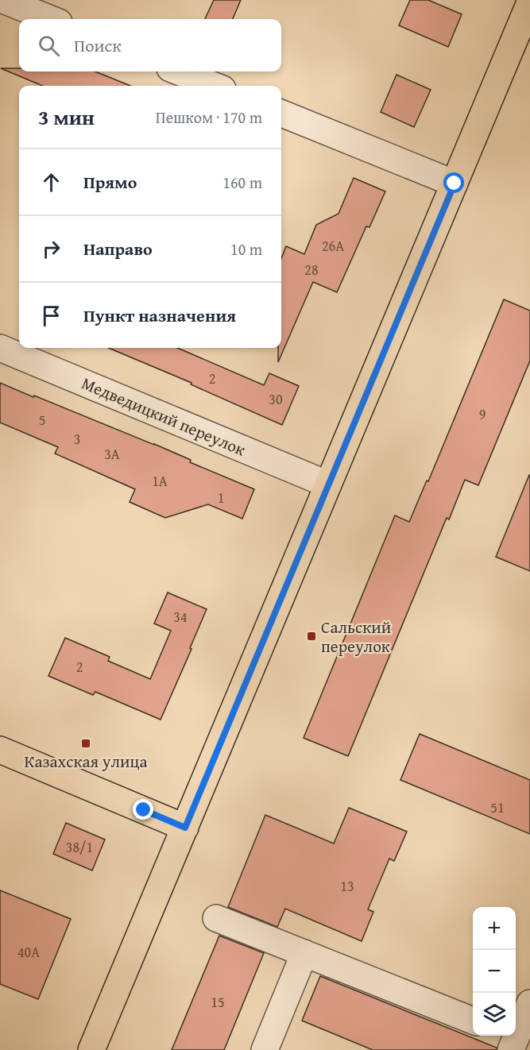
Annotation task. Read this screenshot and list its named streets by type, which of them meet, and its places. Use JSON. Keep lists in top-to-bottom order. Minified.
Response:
{"streets":{"street":["Медведицкий переулок"]},"places":{"transit":["Сальский переулок","Казахская улица"]},"house_numbers":["26А","28","2","30","9","5","3","3А","1А","1","34","2","51","38/1","13","40А","15"],"page":{"search":"Поиск","heading":["3 мин","Пешком · 170 m"],"list":[["Прямо","160 m"],["Направо","10 m"],"Пункт назначения"],"map_buttons":["+","−"]}}
